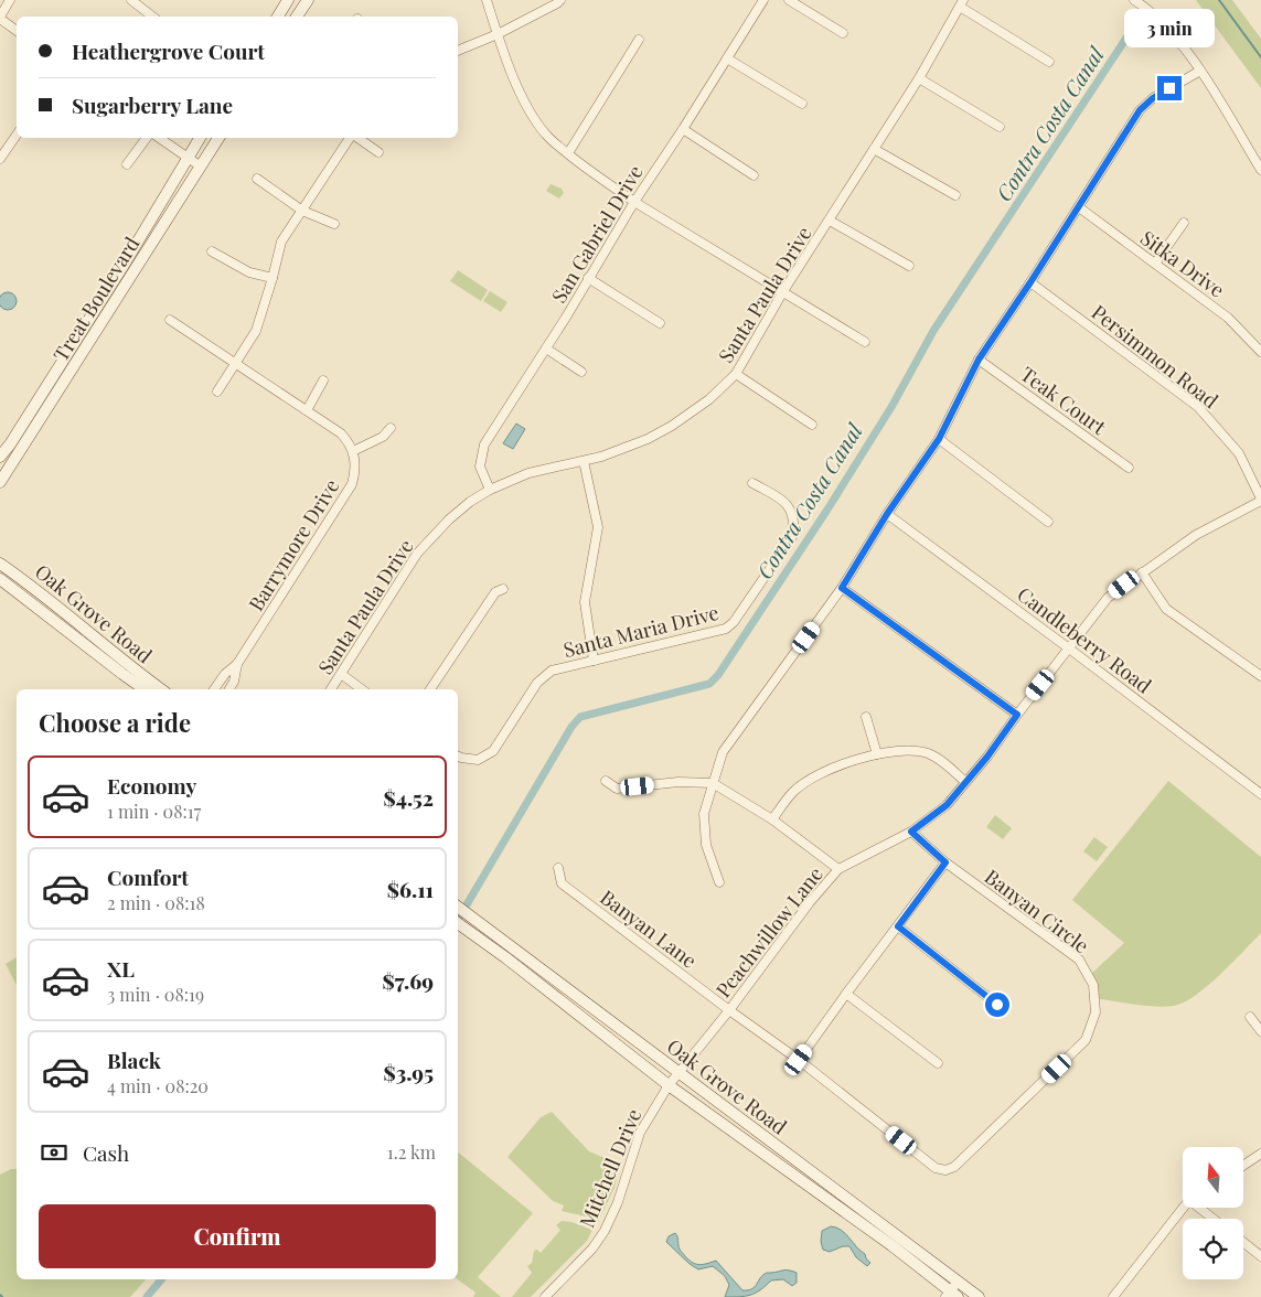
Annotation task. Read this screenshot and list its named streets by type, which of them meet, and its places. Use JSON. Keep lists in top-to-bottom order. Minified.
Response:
{"streets":{"main road":["Treat Boulevard","Oak Grove Road"],"street":["San Gabriel Drive","Sitka Drive","Santa Paula Drive","Persimmon Road","Teak Court","Barrymore Drive","Santa Maria Drive","Candleberry Road","Banyan Circle","Banyan Lane","Peachwillow Lane","Mitchell Drive"]},"crossings":[["San Gabriel Drive","Santa Paula Drive"],["Persimmon Road","Peachwillow Lane"],["Oak Grove Road","Peachwillow Lane"],["Oak Grove Road","Mitchell Drive"],["Candleberry Road","Peachwillow Lane"],["Banyan Circle","Banyan Lane"],["Banyan Circle","Peachwillow Lane"],["Banyan Lane","Peachwillow Lane"],["Peachwillow Lane","Mitchell Drive"]],"water":["Contra Costa Canal"],"north":"top","page":{"bubble":"3 min","banner":["Heathergrove Court","Sugarberry Lane"],"heading":"Choose a ride","list":[{"name":"Economy","note":"1 min · 08:17","value":"$4.52"},{"name":"Comfort","note":"2 min · 08:18","value":"$6.11"},{"name":"XL","note":"3 min · 08:19","value":"$7.69"},{"name":"Black","note":"4 min · 08:20","value":"$3.95"}],"pay":["Cash","1.2 km"],"buttons":"Confirm"}}
